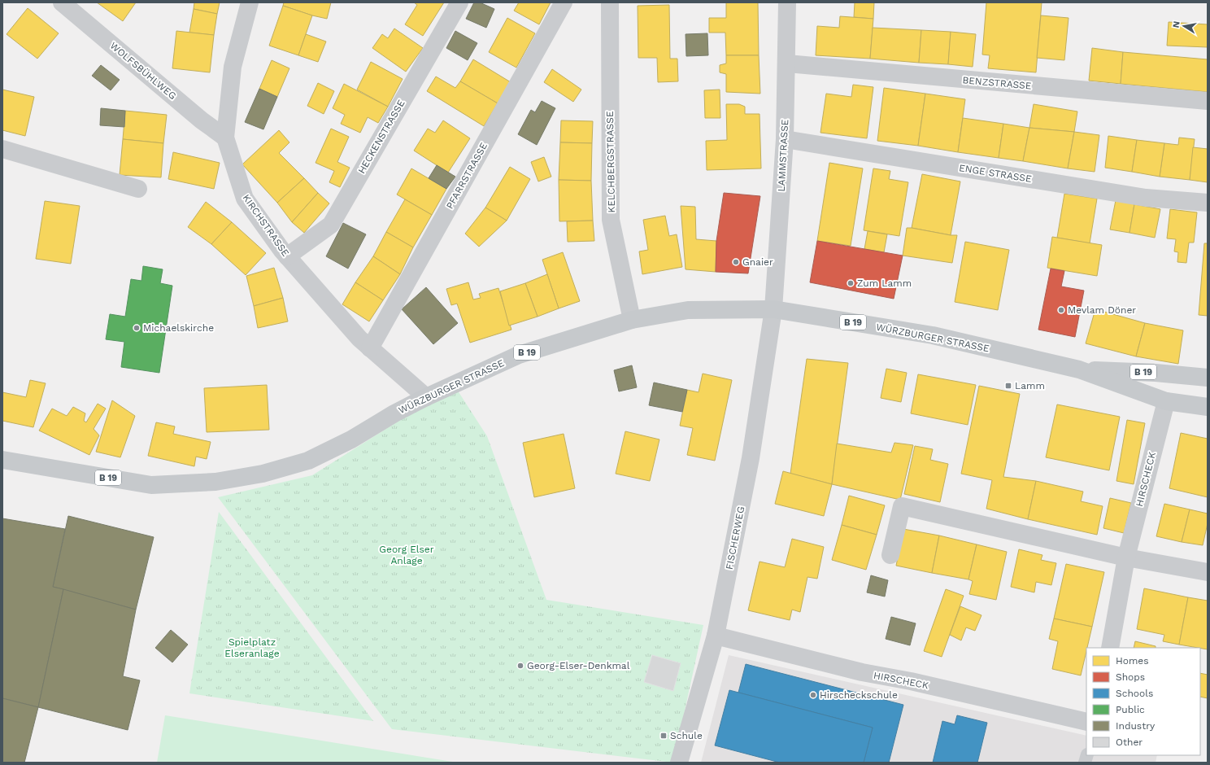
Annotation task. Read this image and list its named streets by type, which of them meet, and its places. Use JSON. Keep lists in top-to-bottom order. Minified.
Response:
{"streets":{"main road":["B 19","WÜRZBURGER STRASSE"],"street":["WOLFSBÜHLWEG","BENZSTRASSE","HECKENSTRASSE","LAMMSTRASSE","KELCHBERGSTRASSE","ENGE STRASSE","PFARRSTRASSE","KIRCHSTRASSE","HIRSCHECK","FISCHERWEG"]},"crossings":[["WOLFSBÜHLWEG","KIRCHSTRASSE"],["BENZSTRASSE","LAMMSTRASSE"],["HECKENSTRASSE","KIRCHSTRASSE"],["LAMMSTRASSE","ENGE STRASSE"],["LAMMSTRASSE","WÜRZBURGER STRASSE"],["LAMMSTRASSE","FISCHERWEG"],["KELCHBERGSTRASSE","WÜRZBURGER STRASSE"],["PFARRSTRASSE","KIRCHSTRASSE"],["KIRCHSTRASSE","WÜRZBURGER STRASSE"],["WÜRZBURGER STRASSE","HIRSCHECK"],["WÜRZBURGER STRASSE","FISCHERWEG"],["HIRSCHECK","FISCHERWEG"]],"parks":["Georg Elser Anlage","Spielplatz Elseranlage"],"places":{"other":["Gnaier","Zum Lamm","Mevlam Döner","Michaelskirche","Georg-Elser-Denkmal","Hirscheckschule"],"transit":["Lamm","Schule"]},"legend":["Homes","Shops","Schools","Public","Industry","Other"],"north":"left"}
